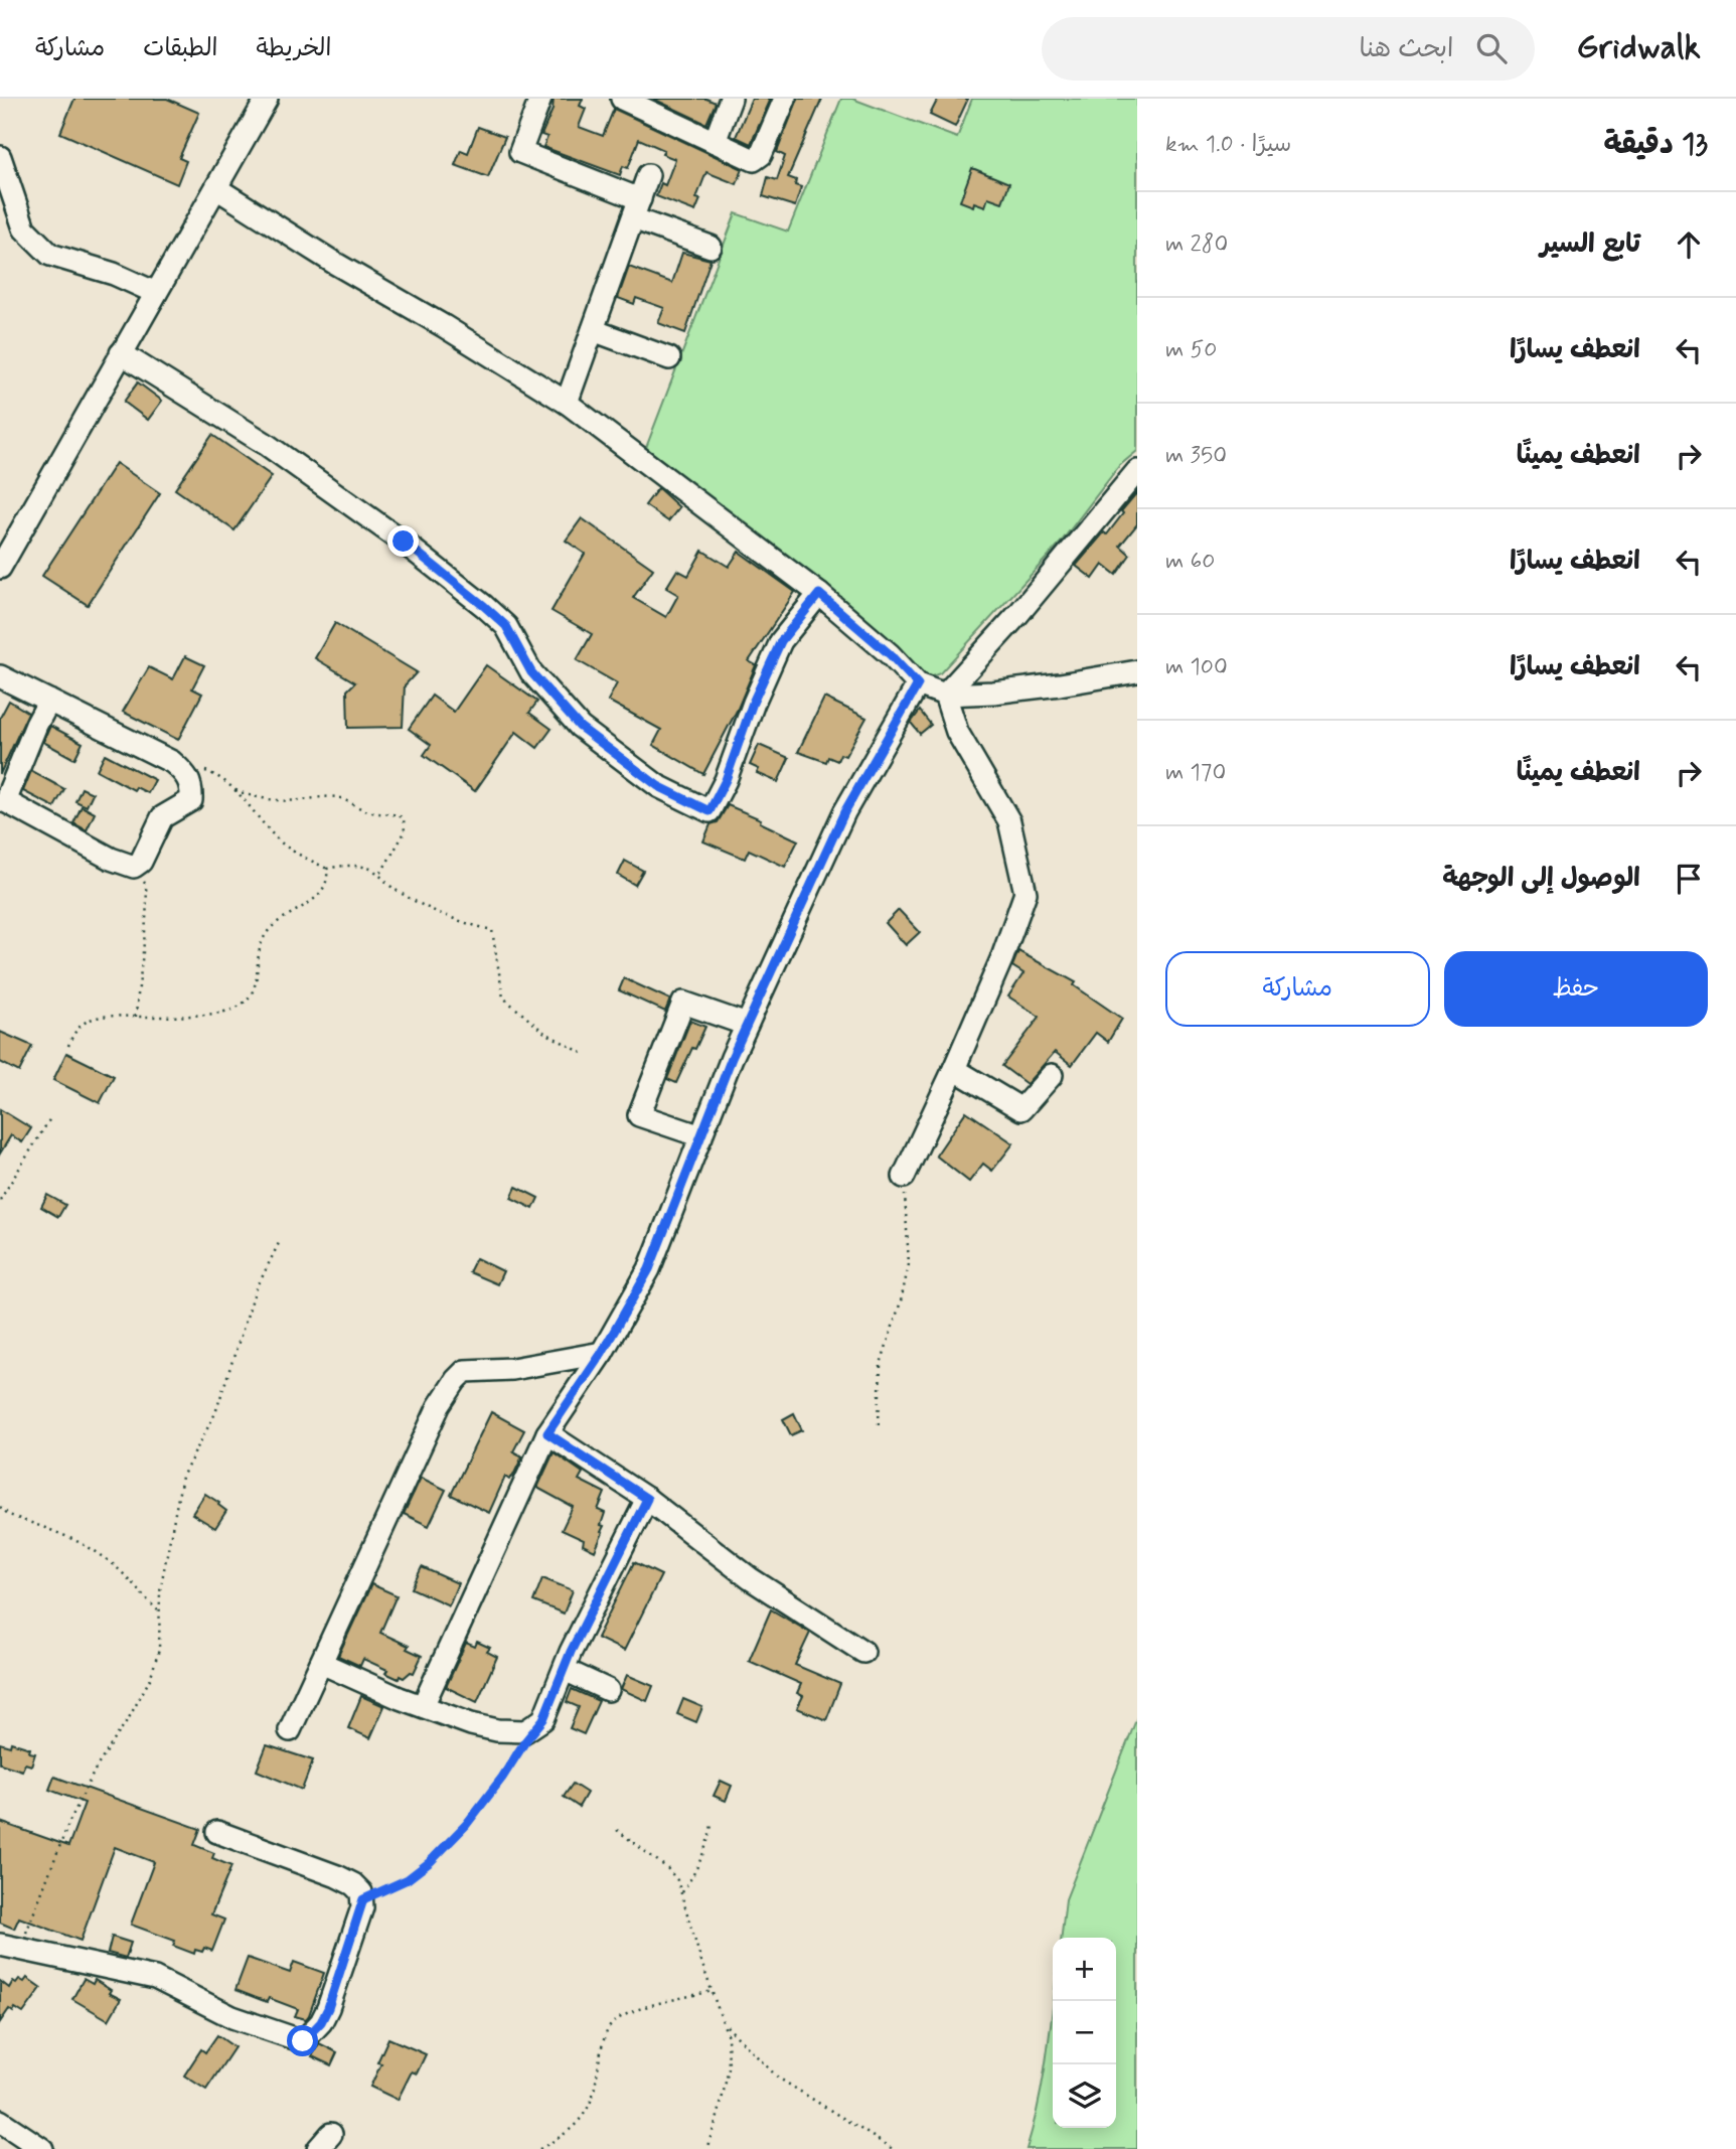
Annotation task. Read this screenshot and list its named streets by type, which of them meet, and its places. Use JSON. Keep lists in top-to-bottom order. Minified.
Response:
{"page":{"header":"Gridwalk","search":"ابحث هنا","nav":["الخريطة","الطبقات","مشاركة"],"heading":["13 دقيقة","سيرًا · 1.0 km"],"list":[["تابع السير","280 m"],["انعطف يسارًا","50 m"],["انعطف يمينًا","350 m"],["انعطف يسارًا","60 m"],["انعطف يسارًا","100 m"],["انعطف يمينًا","170 m"],"الوصول إلى الوجهة"],"buttons":["حفظ","مشاركة"],"map_buttons":["+","−"]}}
